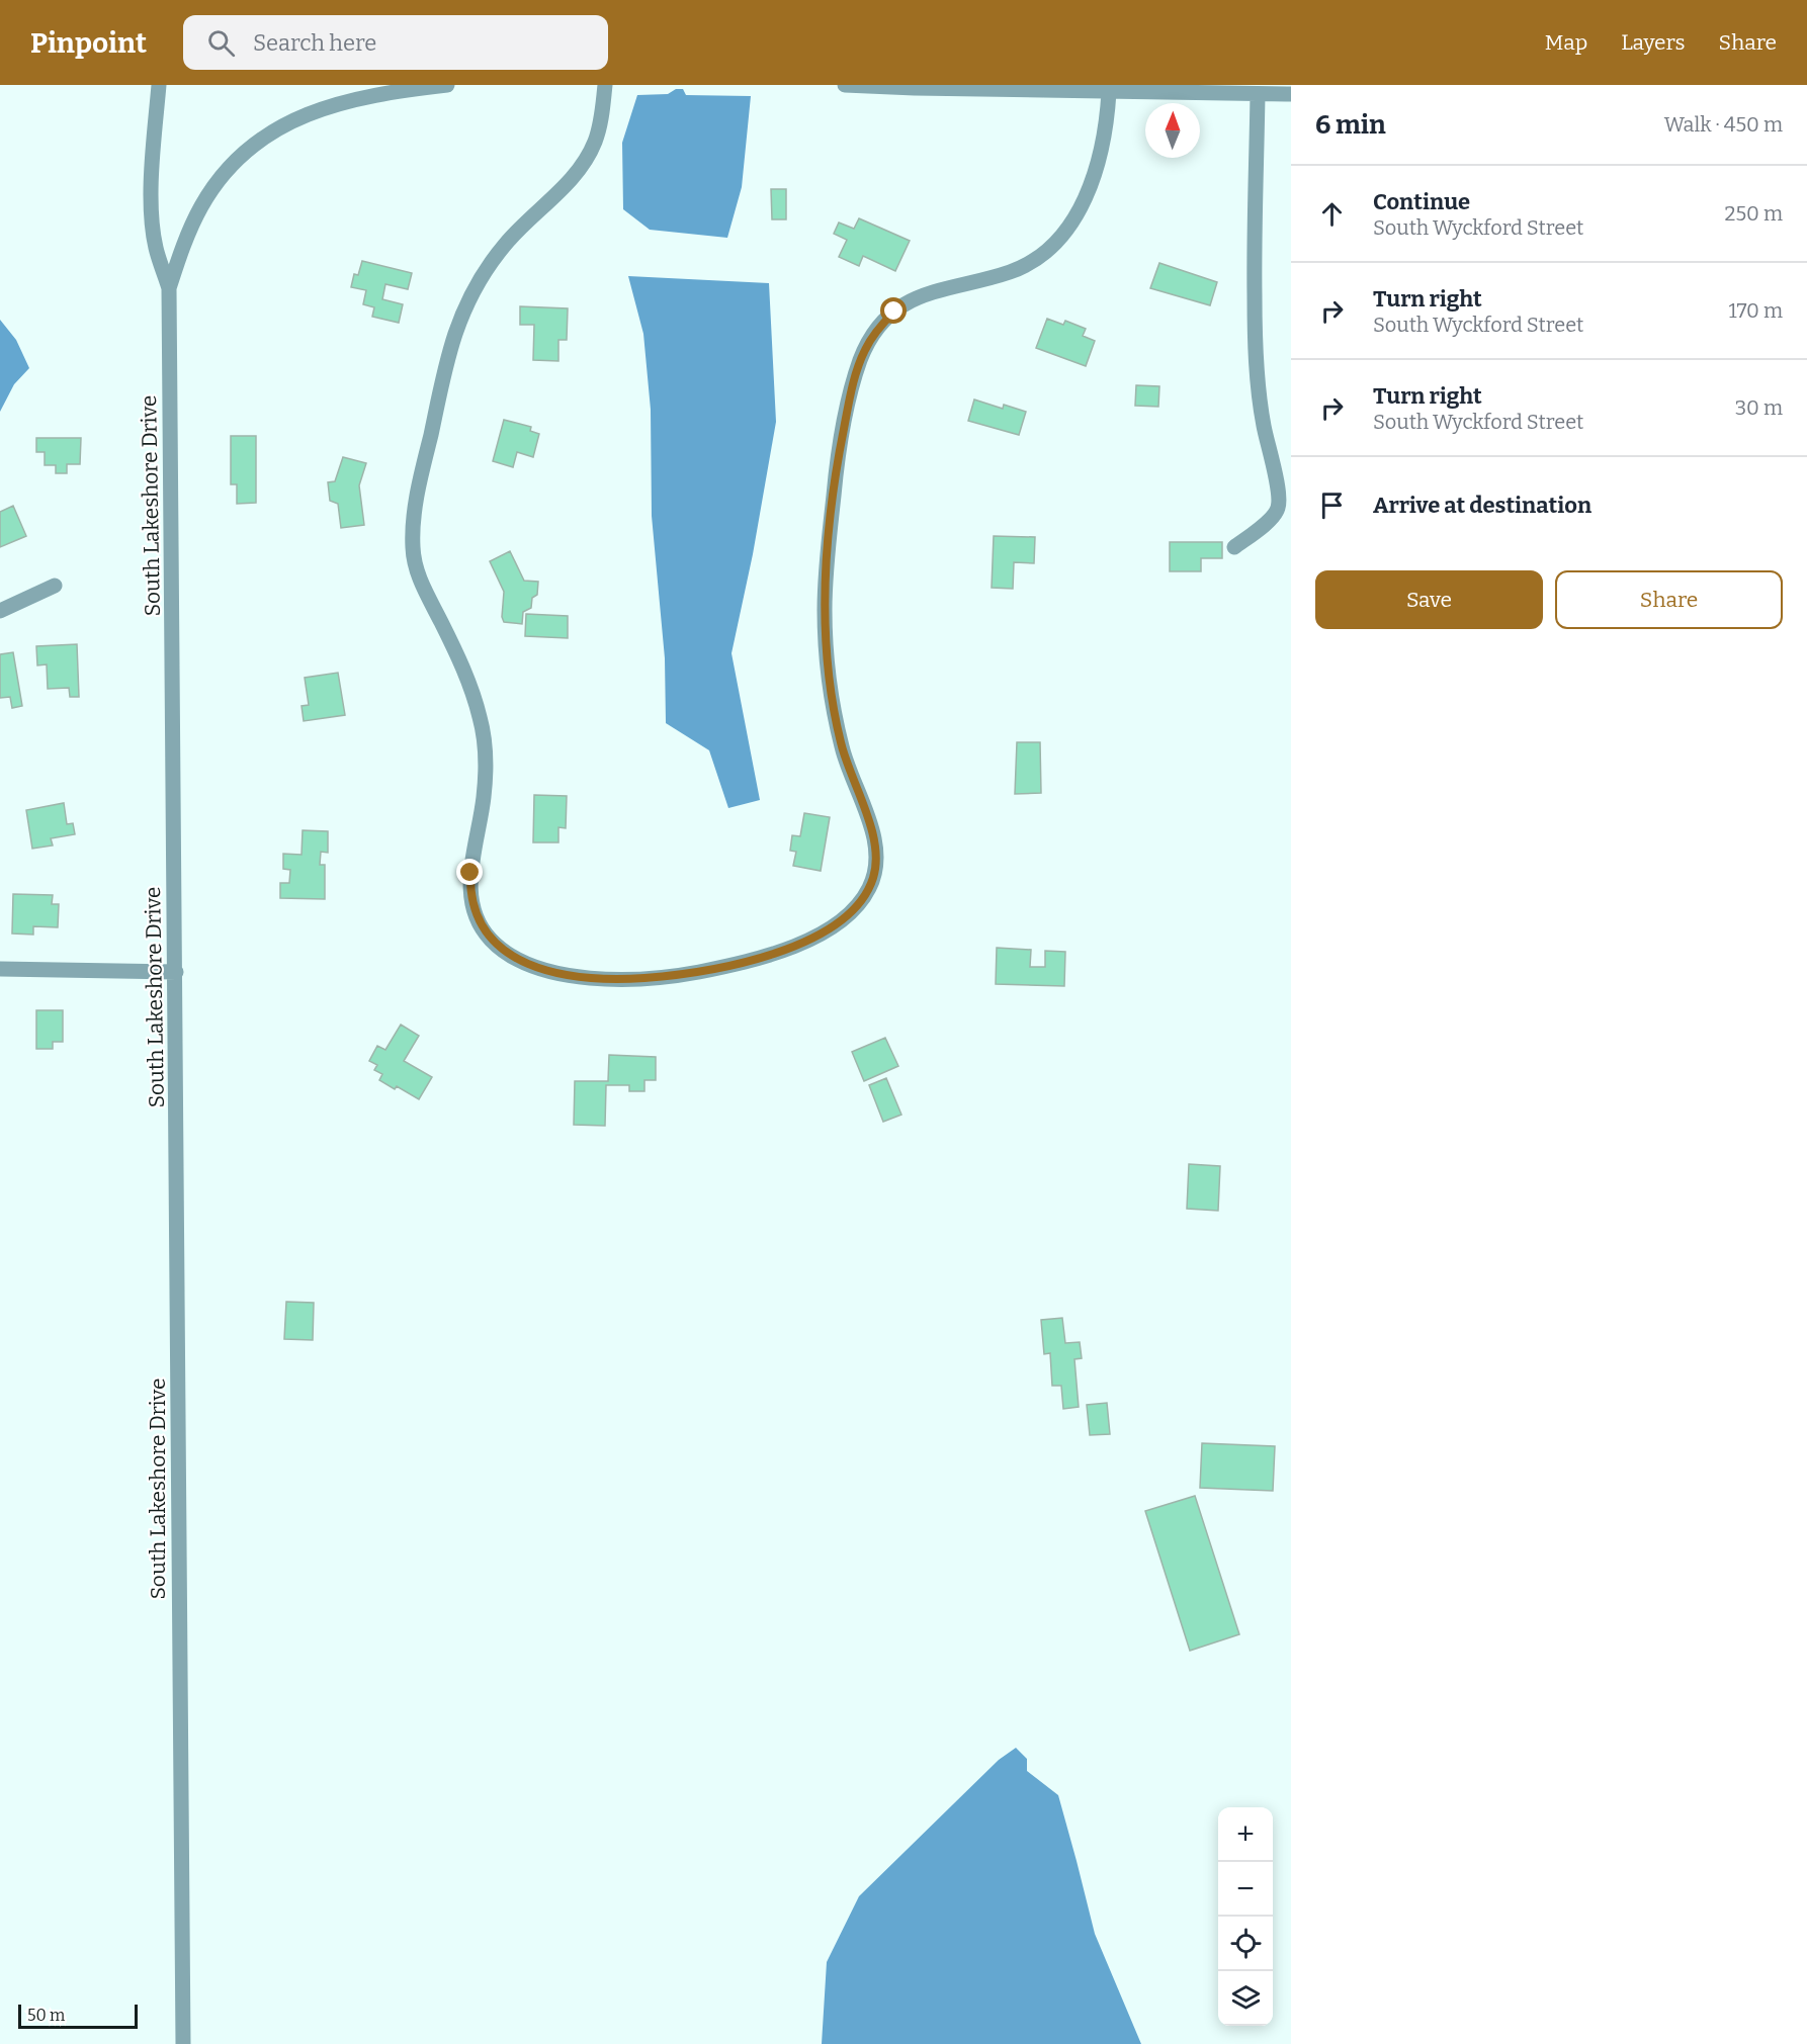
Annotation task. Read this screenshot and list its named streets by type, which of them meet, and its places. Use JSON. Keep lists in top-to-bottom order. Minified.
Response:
{"streets":{"street":["South Lakeshore Drive"]},"scale_bar":"50 m","north":"top","page":{"header":"Pinpoint","search":"Search here","nav":["Map","Layers","Share"],"heading":["6 min","Walk · 450 m"],"list":[["Continue","South Wyckford Street","250 m"],["Turn right","South Wyckford Street","170 m"],["Turn right","South Wyckford Street","30 m"],"Arrive at destination"],"buttons":["Save","Share"],"map_buttons":["+","−"],"scale":"50 m"}}
